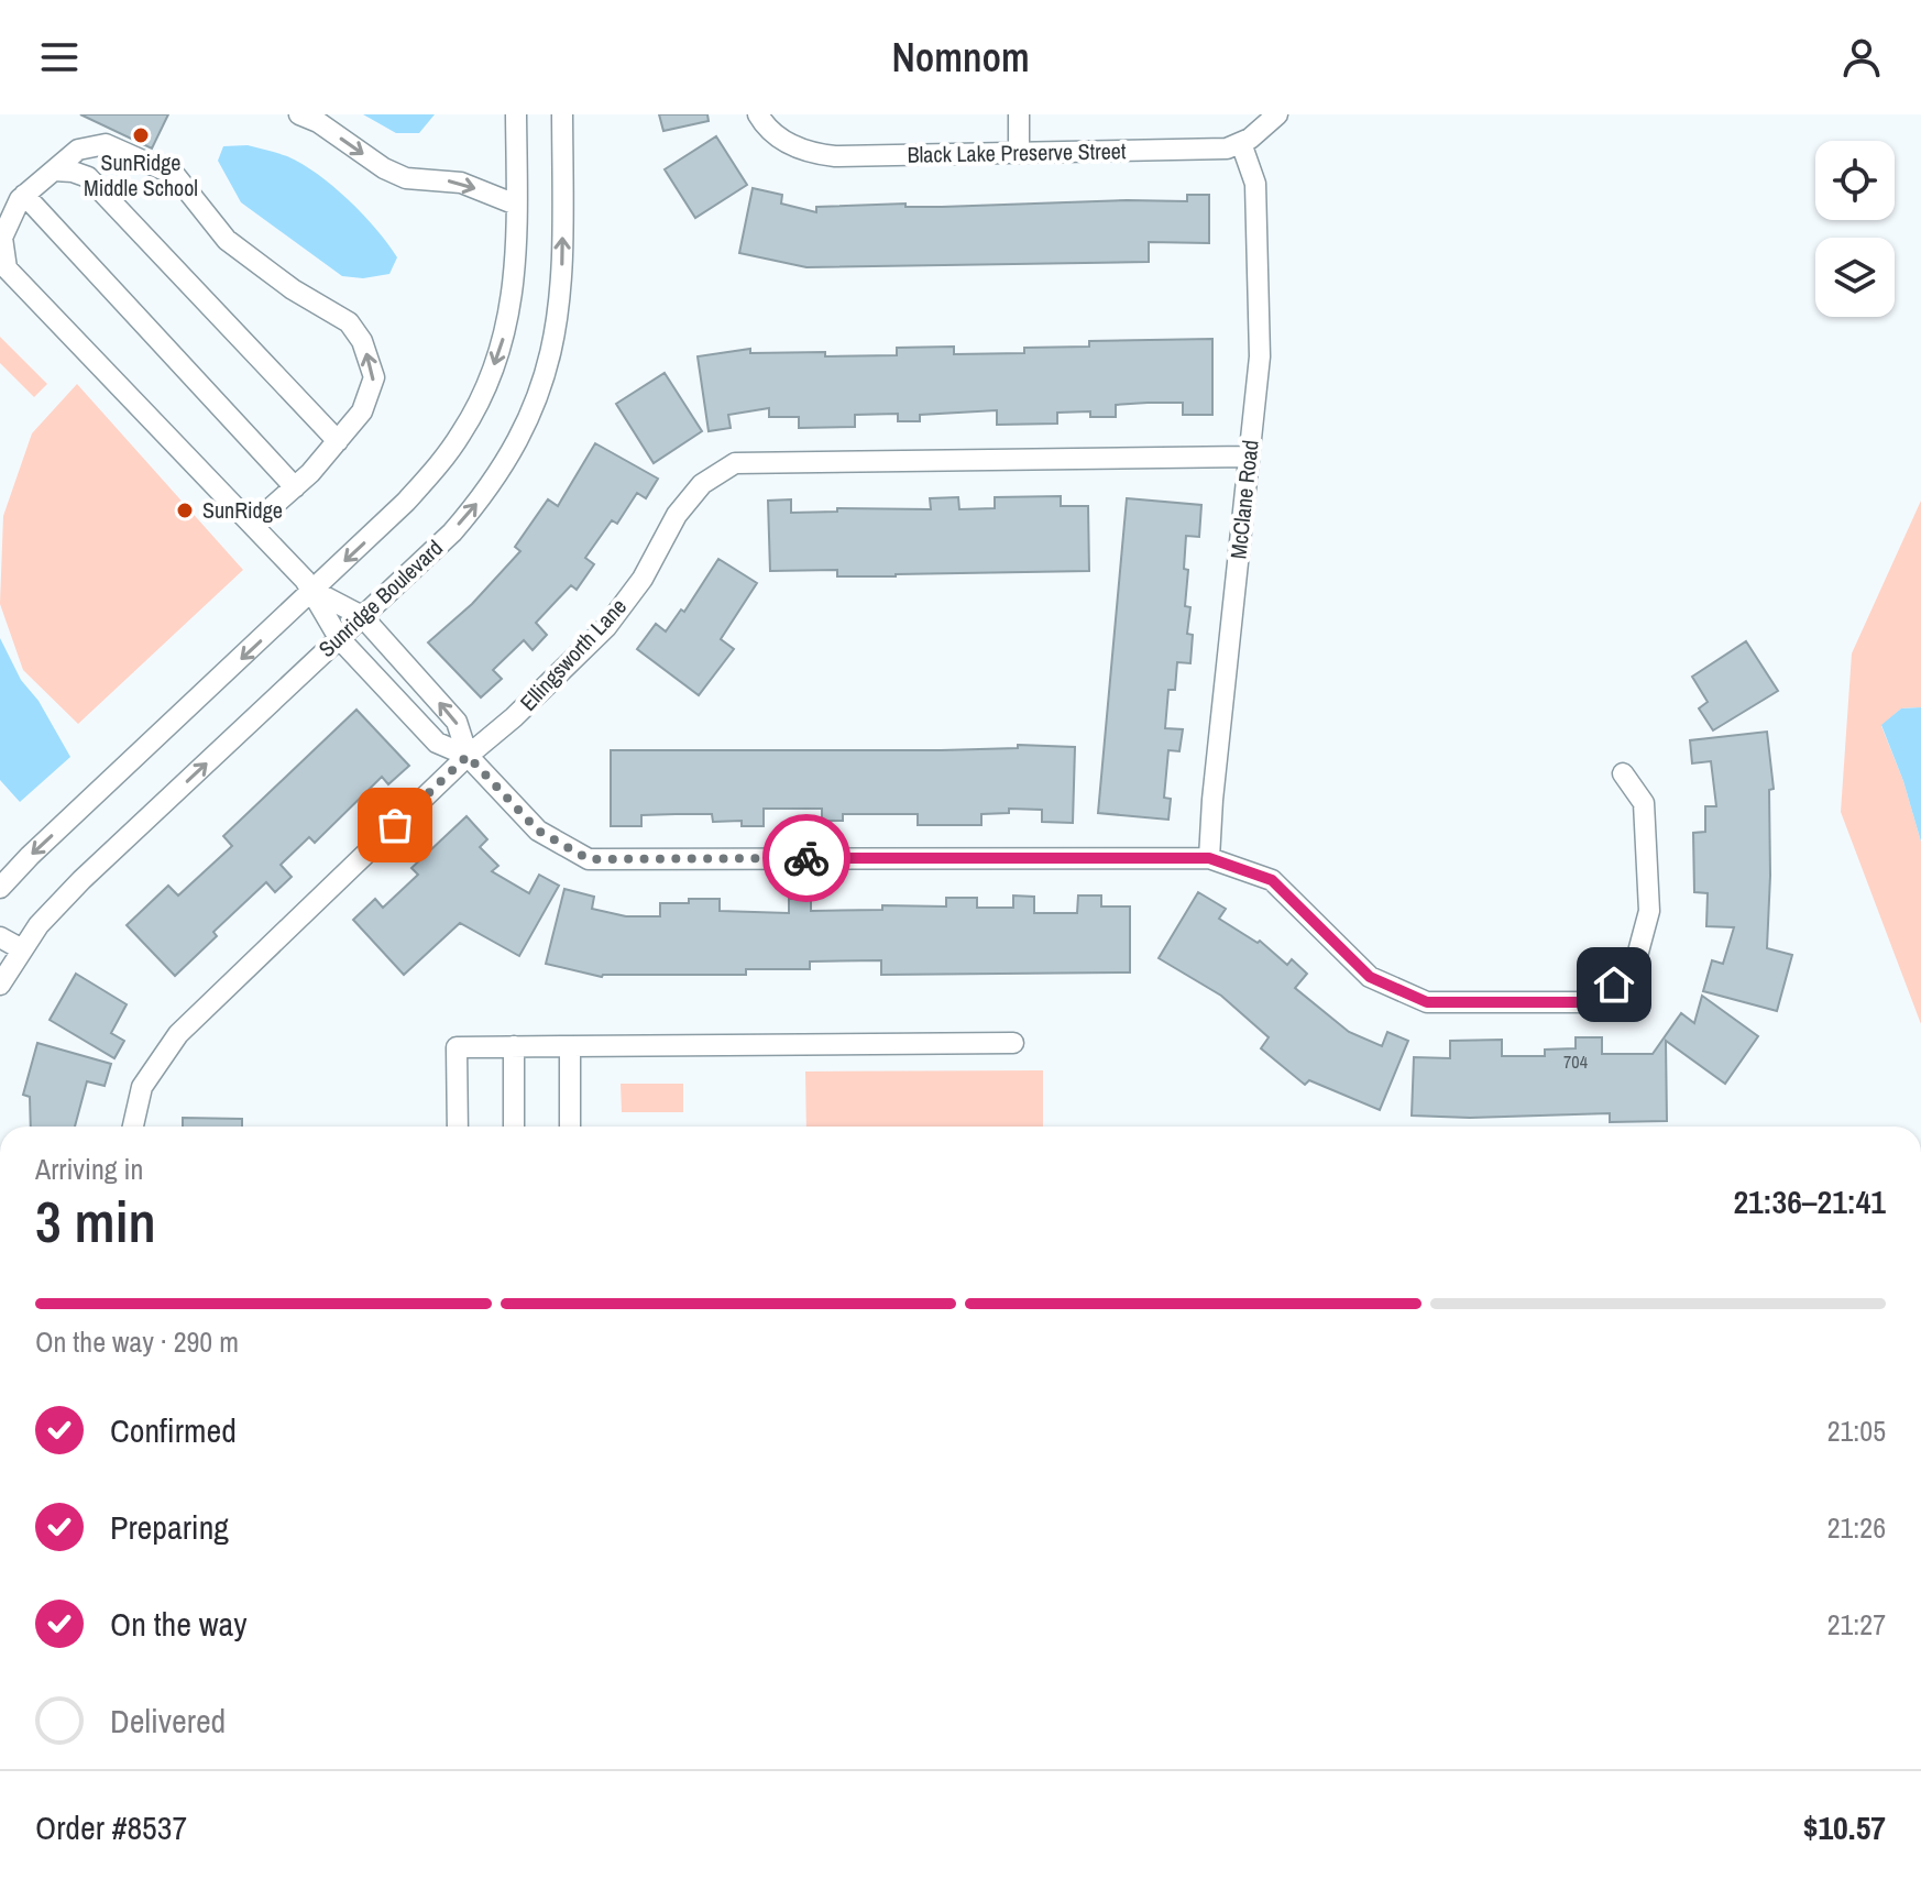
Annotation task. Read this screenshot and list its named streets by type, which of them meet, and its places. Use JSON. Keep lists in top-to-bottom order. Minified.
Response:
{"streets":{"street":["Black Lake Preserve Street","McClane Road","Sunridge Boulevard","Ellingsworth Lane"]},"crossings":[["Black Lake Preserve Street","McClane Road"],["McClane Road","Ellingsworth Lane"]],"places":["SunRidge Middle School","SunRidge"],"house_numbers":["704"],"page":{"header":"Nomnom","heading":["3 min","Arriving in","21:36–21:41"],"panel":["Order #8537","$10.57"],"bar":"On the way · 290 m","list":[["Confirmed","21:05"],["Preparing","21:26"],["On the way","21:27"],"Delivered"]}}
